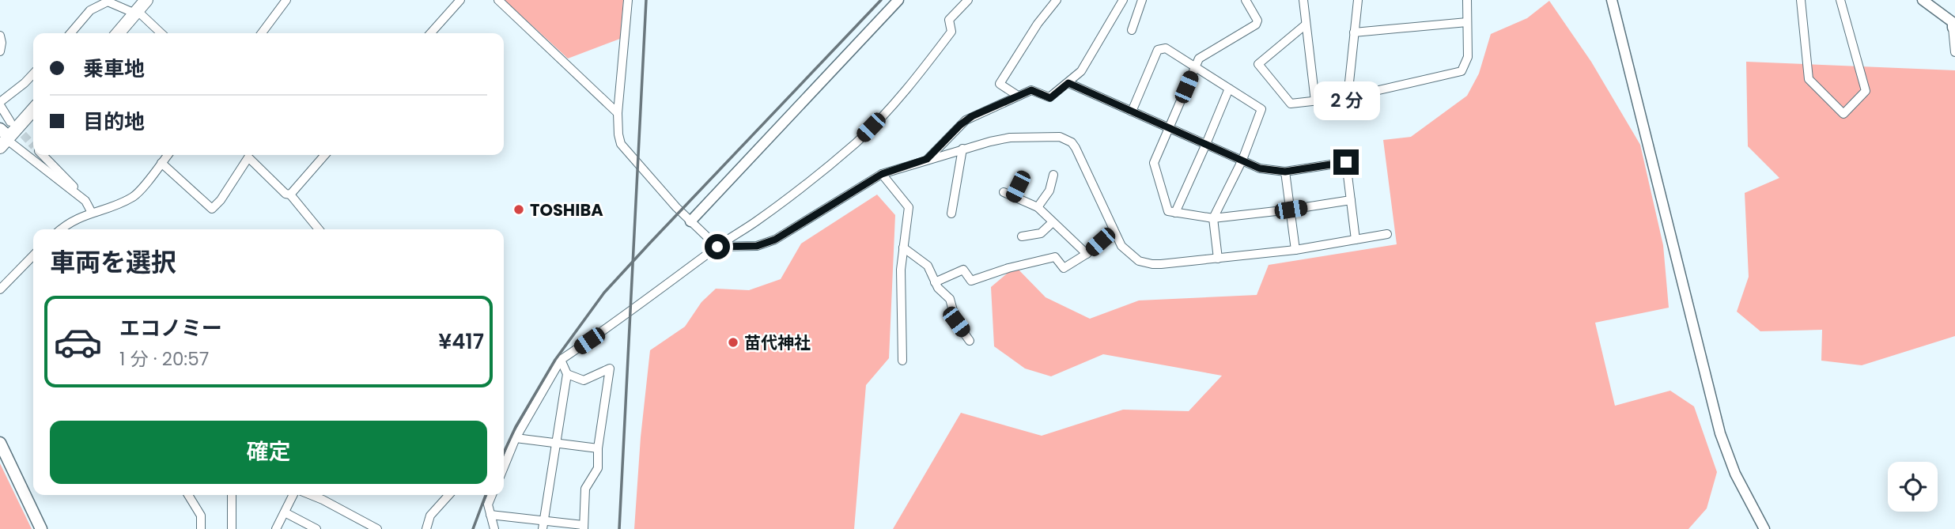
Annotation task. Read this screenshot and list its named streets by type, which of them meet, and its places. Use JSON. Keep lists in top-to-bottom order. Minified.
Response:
{"places":["TOSHIBA","苗代神社"],"page":{"banner":["乗車地","目的地"],"bubble":"2 分","heading":"車両を選択","list":[{"name":"エコノミー","note":"1 分 · 20:57","value":"¥417"}],"buttons":"確定"}}
